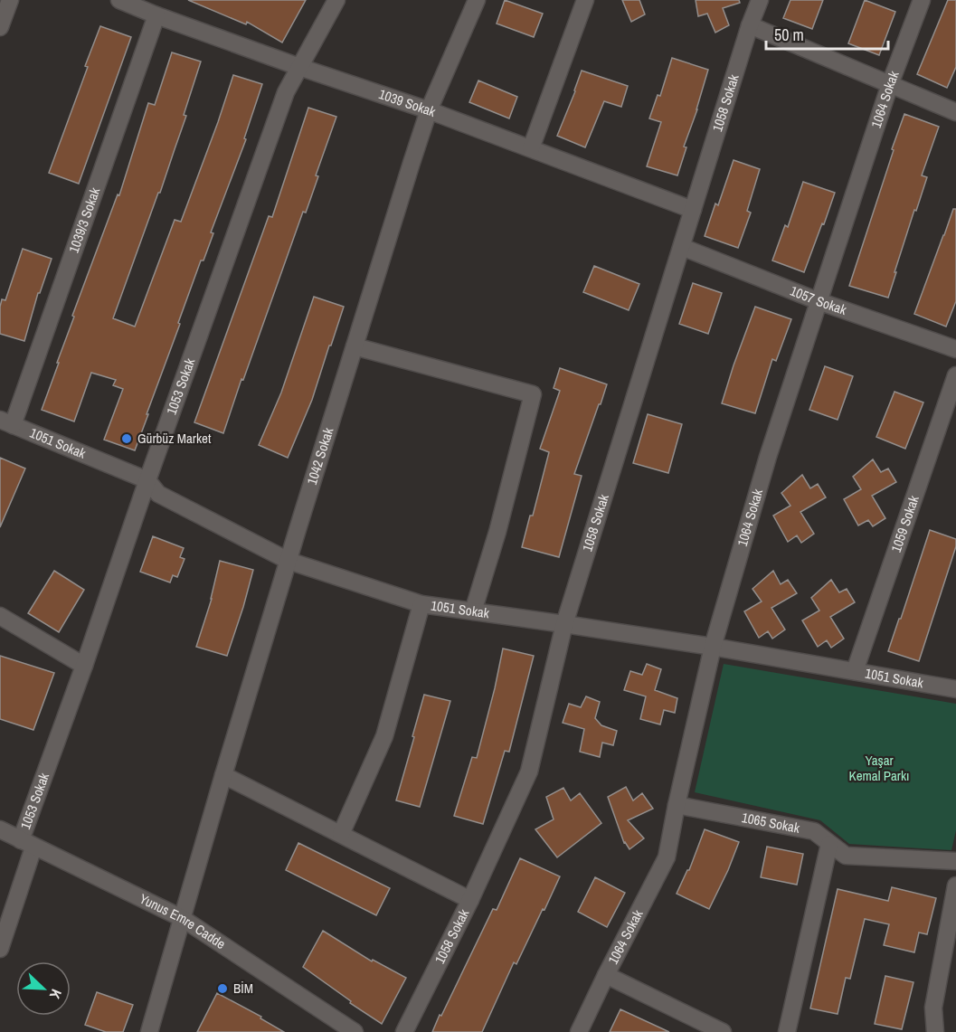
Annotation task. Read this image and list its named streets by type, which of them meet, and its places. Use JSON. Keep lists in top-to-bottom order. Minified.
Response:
{"streets":{"street":["1064 Sokak","1058 Sokak","1039 Sokak","1039/3 Sokak","1057 Sokak","1053 Sokak","1051 Sokak","1042 Sokak","1059 Sokak","1065 Sokak","Yunus Emre Cadde"]},"crossings":[["1064 Sokak","1057 Sokak"],["1064 Sokak","1051 Sokak"],["1064 Sokak","1065 Sokak"],["1058 Sokak","1039 Sokak"],["1058 Sokak","1057 Sokak"],["1058 Sokak","1051 Sokak"],["1039 Sokak","1039/3 Sokak"],["1039 Sokak","1053 Sokak"],["1039 Sokak","1042 Sokak"],["1039/3 Sokak","1051 Sokak"],["1053 Sokak","1051 Sokak"],["1053 Sokak","Yunus Emre Cadde"],["1051 Sokak","1042 Sokak"],["1051 Sokak","1059 Sokak"],["1042 Sokak","Yunus Emre Cadde"]],"parks":["Yaşar Kemal Parkı"],"places":["Gürbüz Market","BİM"],"scale_bar":"50 m","north":"bottom right"}
